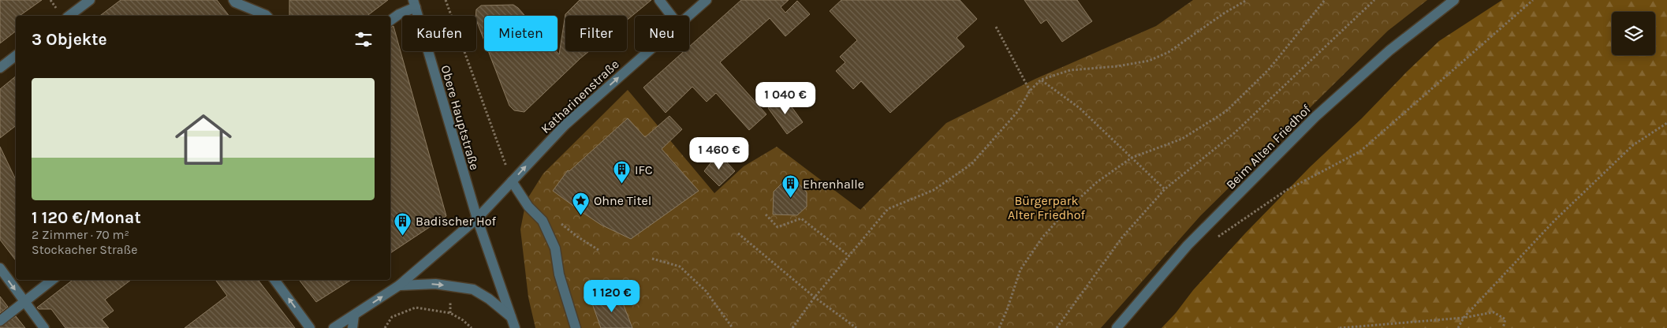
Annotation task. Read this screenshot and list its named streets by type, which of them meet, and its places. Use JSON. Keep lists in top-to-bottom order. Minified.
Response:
{"streets":{"street":["Katharinenstraße","Obere Hauptstraße","Beim Alten Friedhof"]},"crossings":[["Katharinenstraße","Obere Hauptstraße"]],"one_way":["Katharinenstraße"],"parks":["Bürgerpark Alter Friedhof"],"places":{"building":["IFC","Ehrenhalle","Badischer Hof"],"place":["Ohne Titel"]},"page":{"chip":["Kaufen","Mieten","Filter","Neu"],"heading":"3 Objekte","list":[{"name":"1 120 €/Monat","note":"2 Zimmer · 70 m² · Stockacher Straße"}],"price":["1 040 €","1 460 €","1 120 €"]}}
